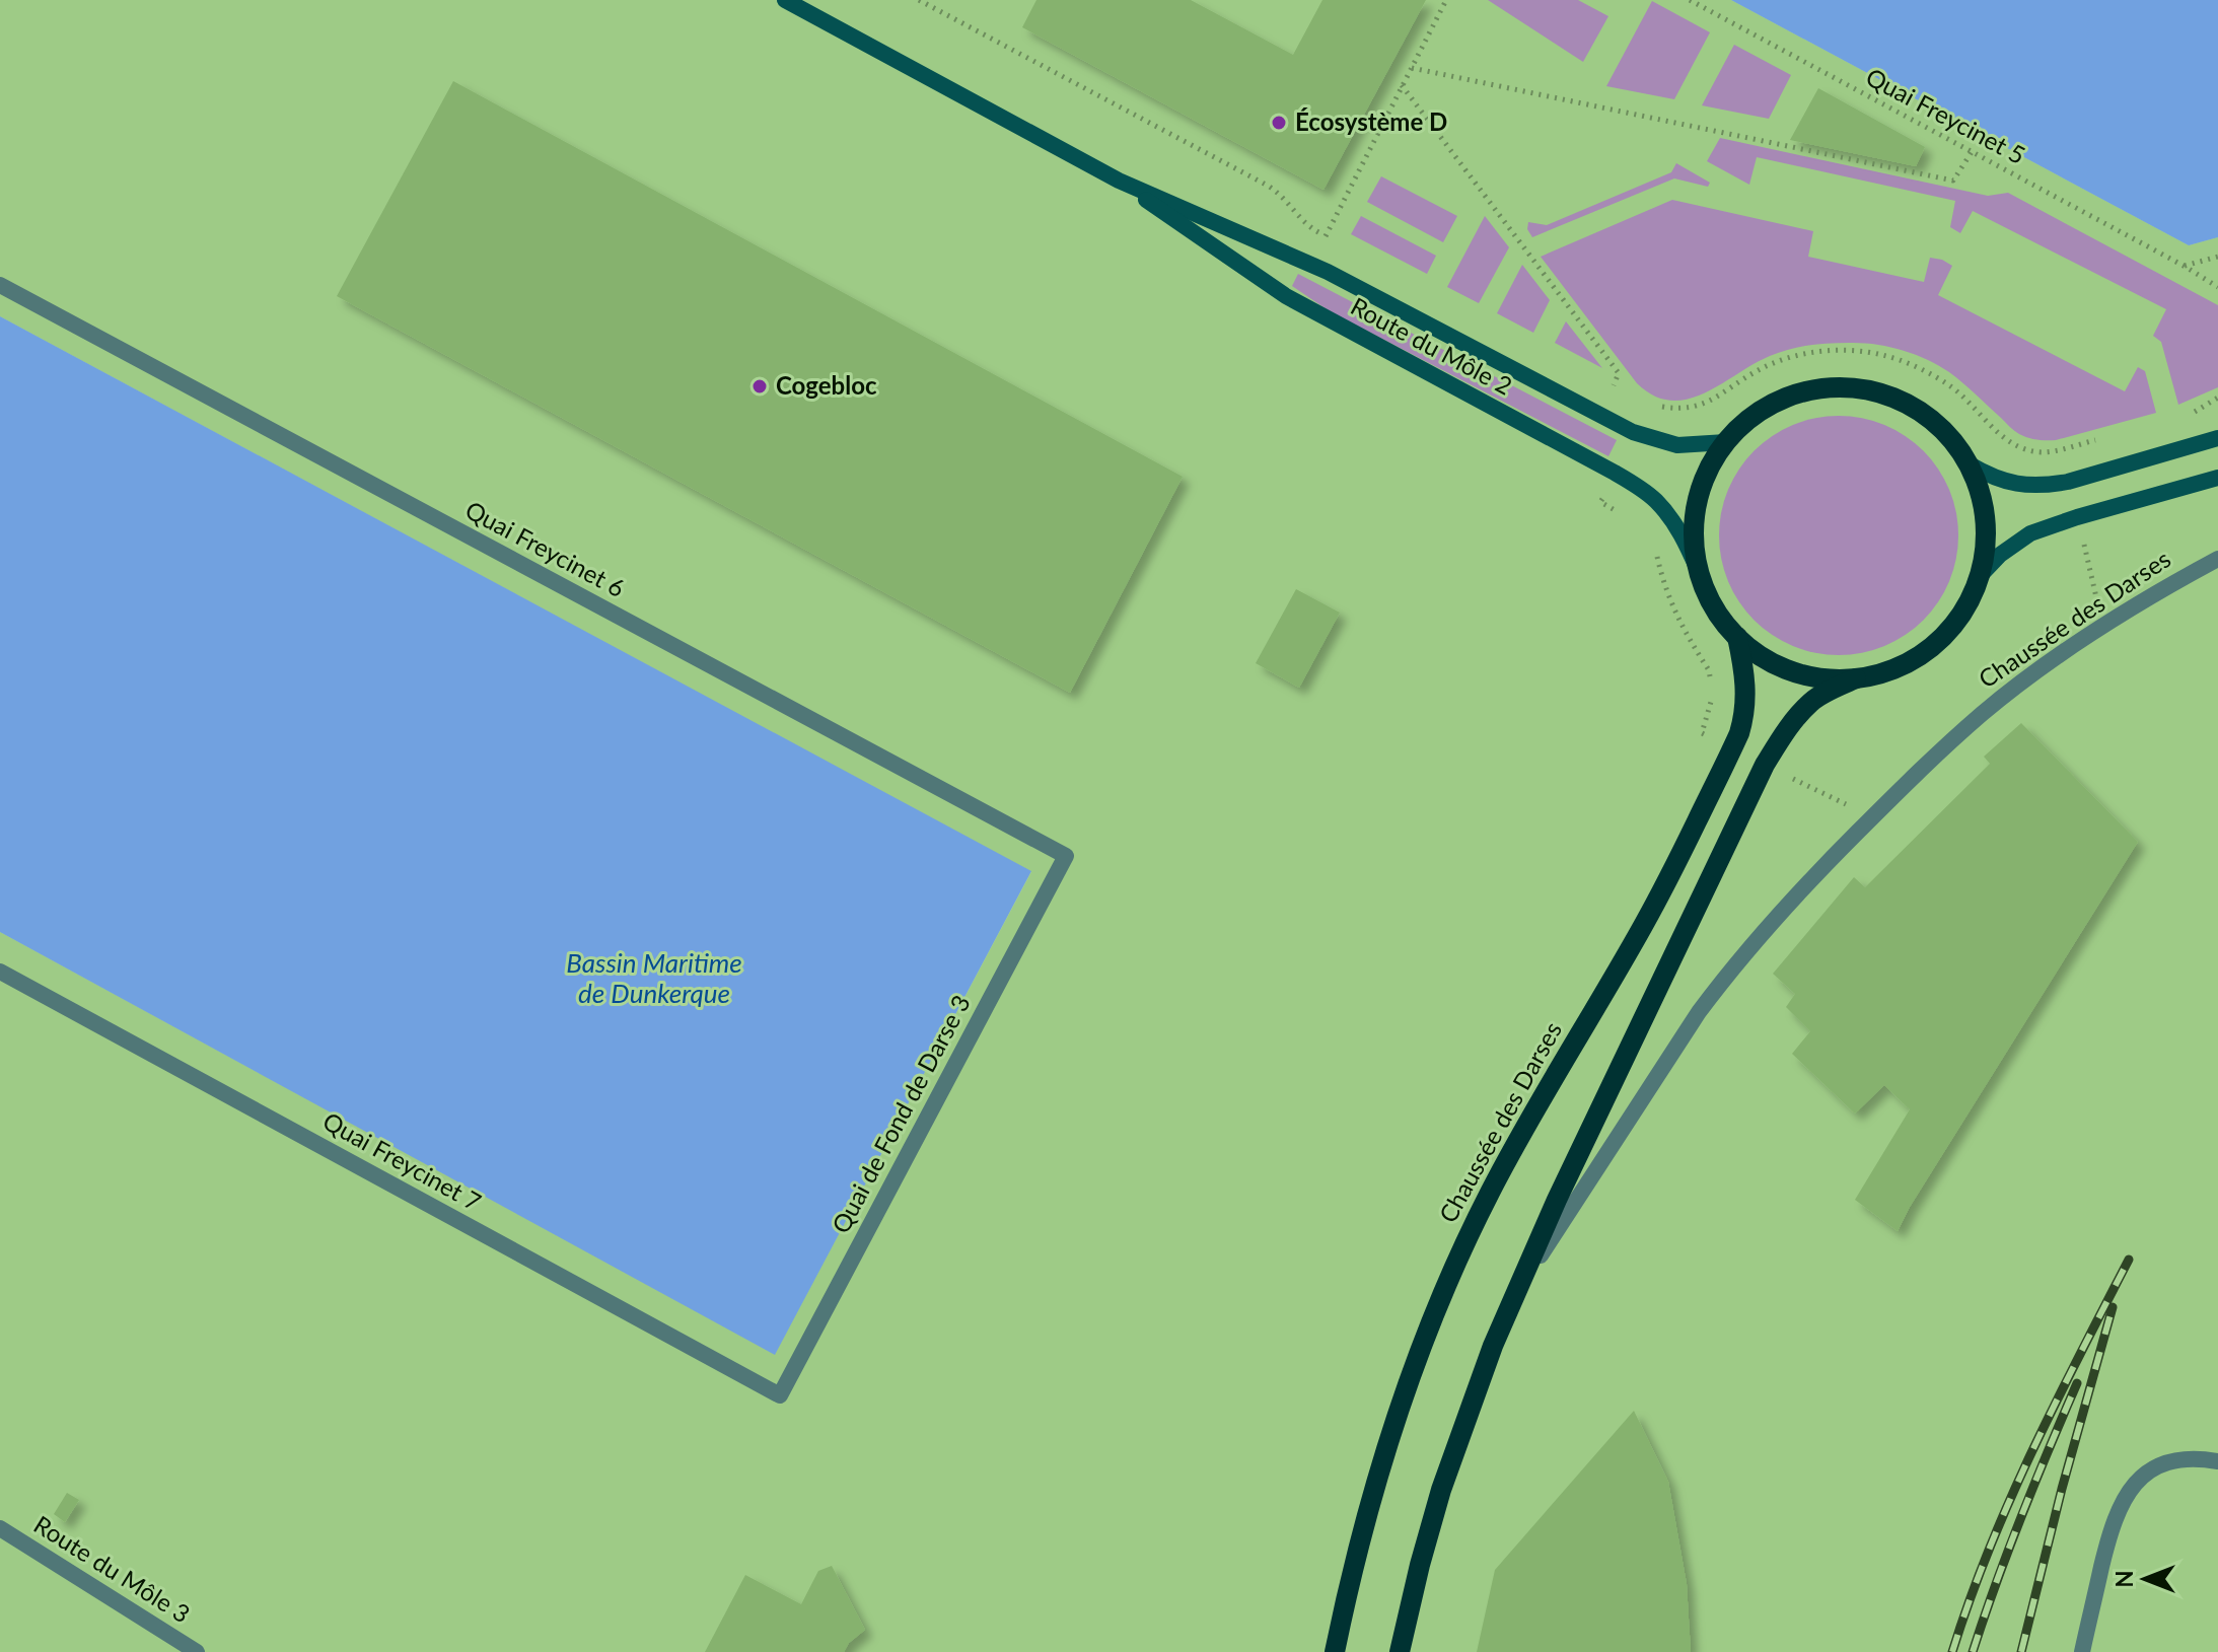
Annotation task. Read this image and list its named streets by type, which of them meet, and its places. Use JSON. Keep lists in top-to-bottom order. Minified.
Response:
{"streets":{"main road":["Route du Môle 2","Chaussée des Darses"],"street":["Quai Freycinet 6","Quai de Fond de Darse 3","Quai Freycinet 7","Route du Môle 3"],"path":["Quai Freycinet 5"]},"crossings":[["Quai Freycinet 6","Quai de Fond de Darse 3"],["Quai de Fond de Darse 3","Quai Freycinet 7"]],"water":["Bassin Maritime de Dunkerque"],"places":["Écosystème D","Cogebloc"],"north":"left"}
